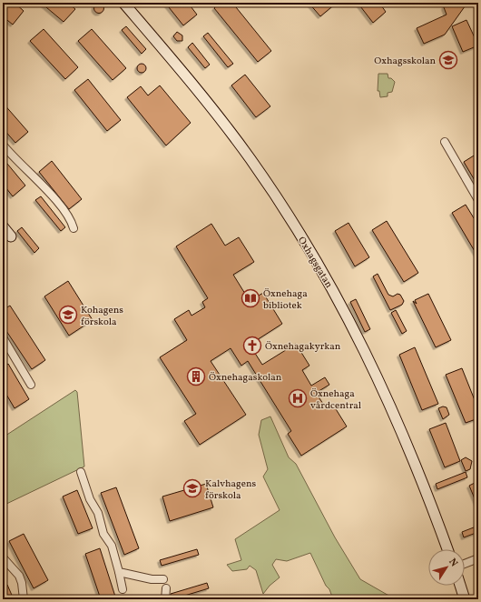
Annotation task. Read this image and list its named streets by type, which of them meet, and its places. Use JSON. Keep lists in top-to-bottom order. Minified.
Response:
{"streets":{"street":["Oxhagsgatan"]},"places":{"school or university":["Oxhagsskolan","Kohagens förskola","Kalvhagens förskola"],"library":["Öxnehaga bibliotek"],"church":["Öxnehagakyrkan"],"building":["Öxnehagaskolan"],"hospital":["Öxnehaga vårdcentral"]},"north":"top right"}
